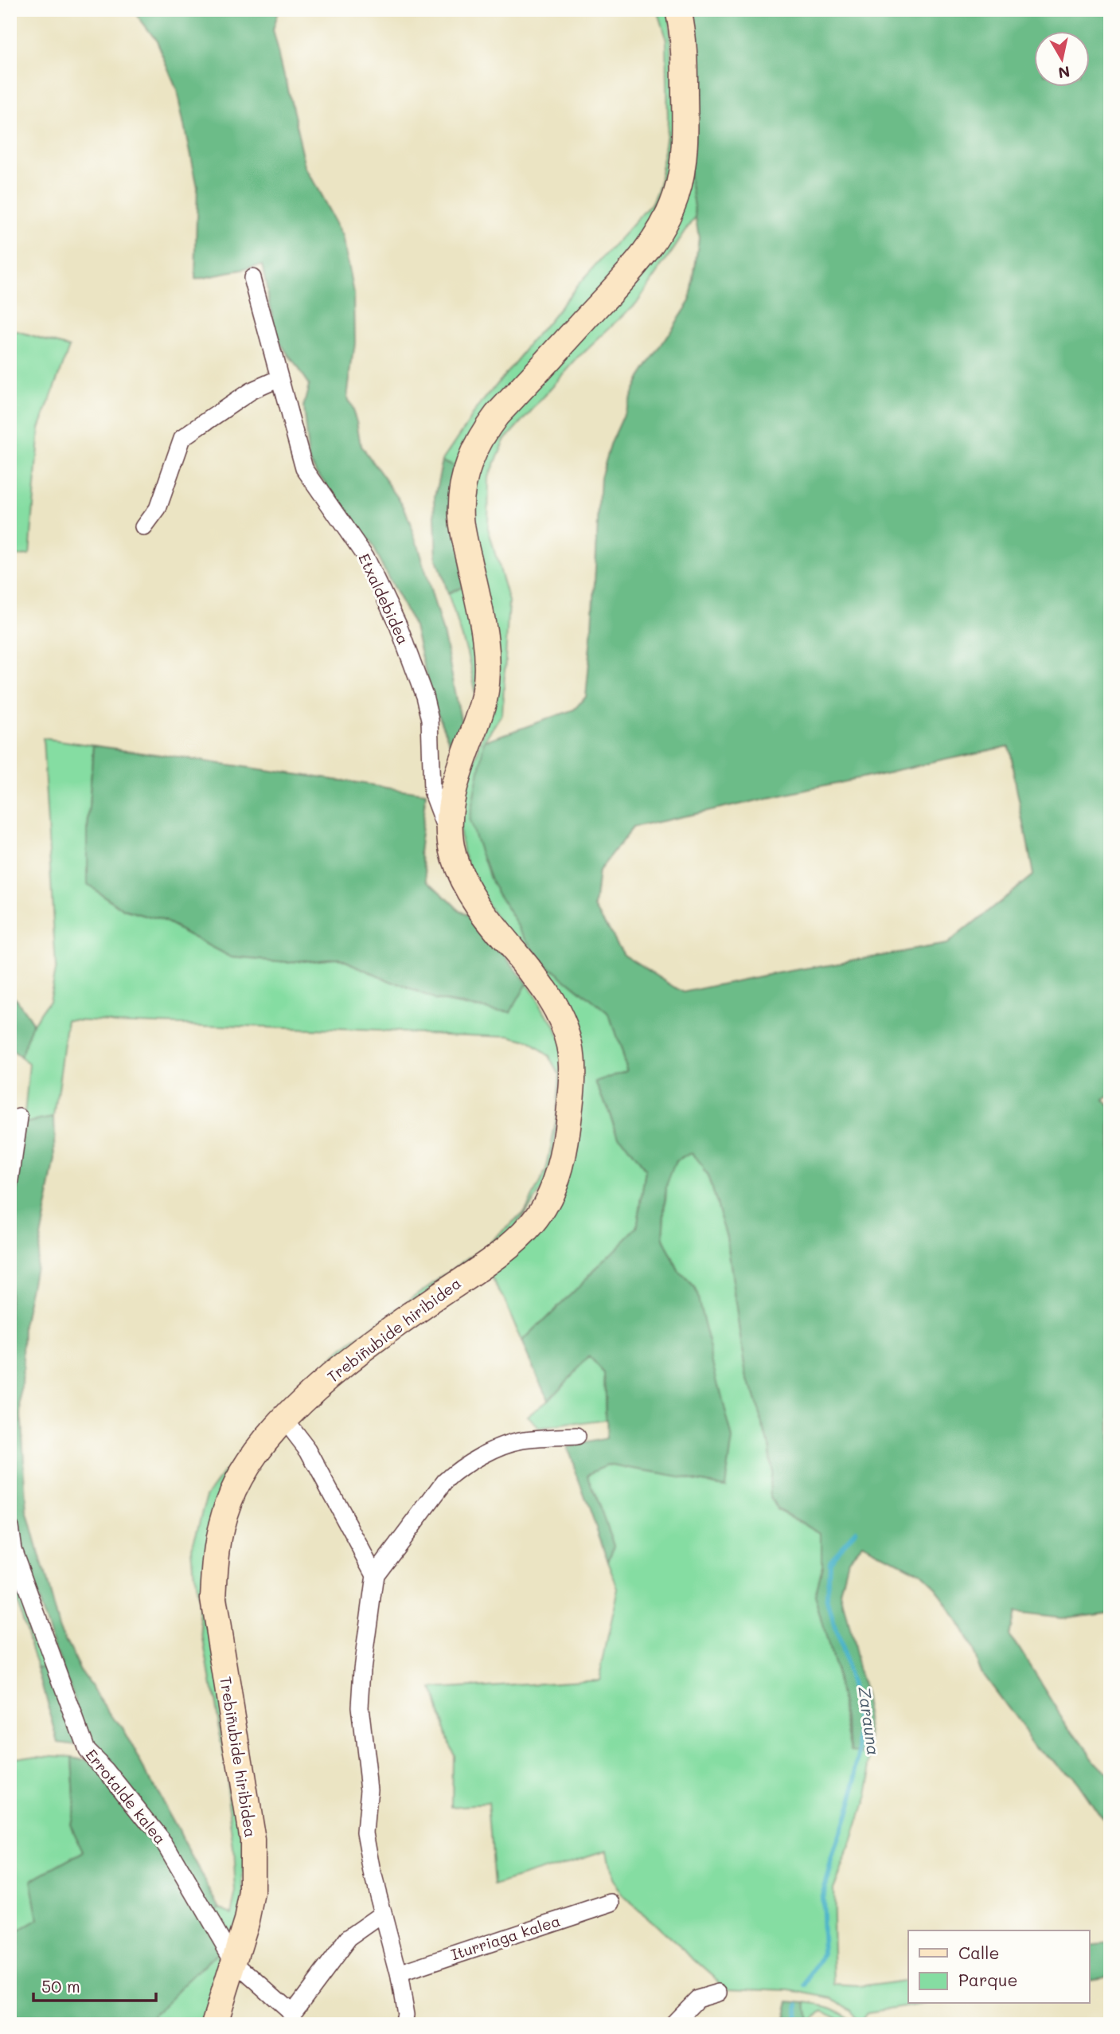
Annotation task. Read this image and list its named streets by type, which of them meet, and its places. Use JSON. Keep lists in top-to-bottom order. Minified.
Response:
{"streets":{"street":["Etxaldebidea","Trebiñubide hiribidea","Errotalde kalea","Iturriaga kalea"]},"crossings":[["Etxaldebidea","Trebiñubide hiribidea"],["Trebiñubide hiribidea","Errotalde kalea"]],"water":["Zarauna"],"legend":["Calle","Parque"],"scale_bar":"50 m","north":"bottom"}
